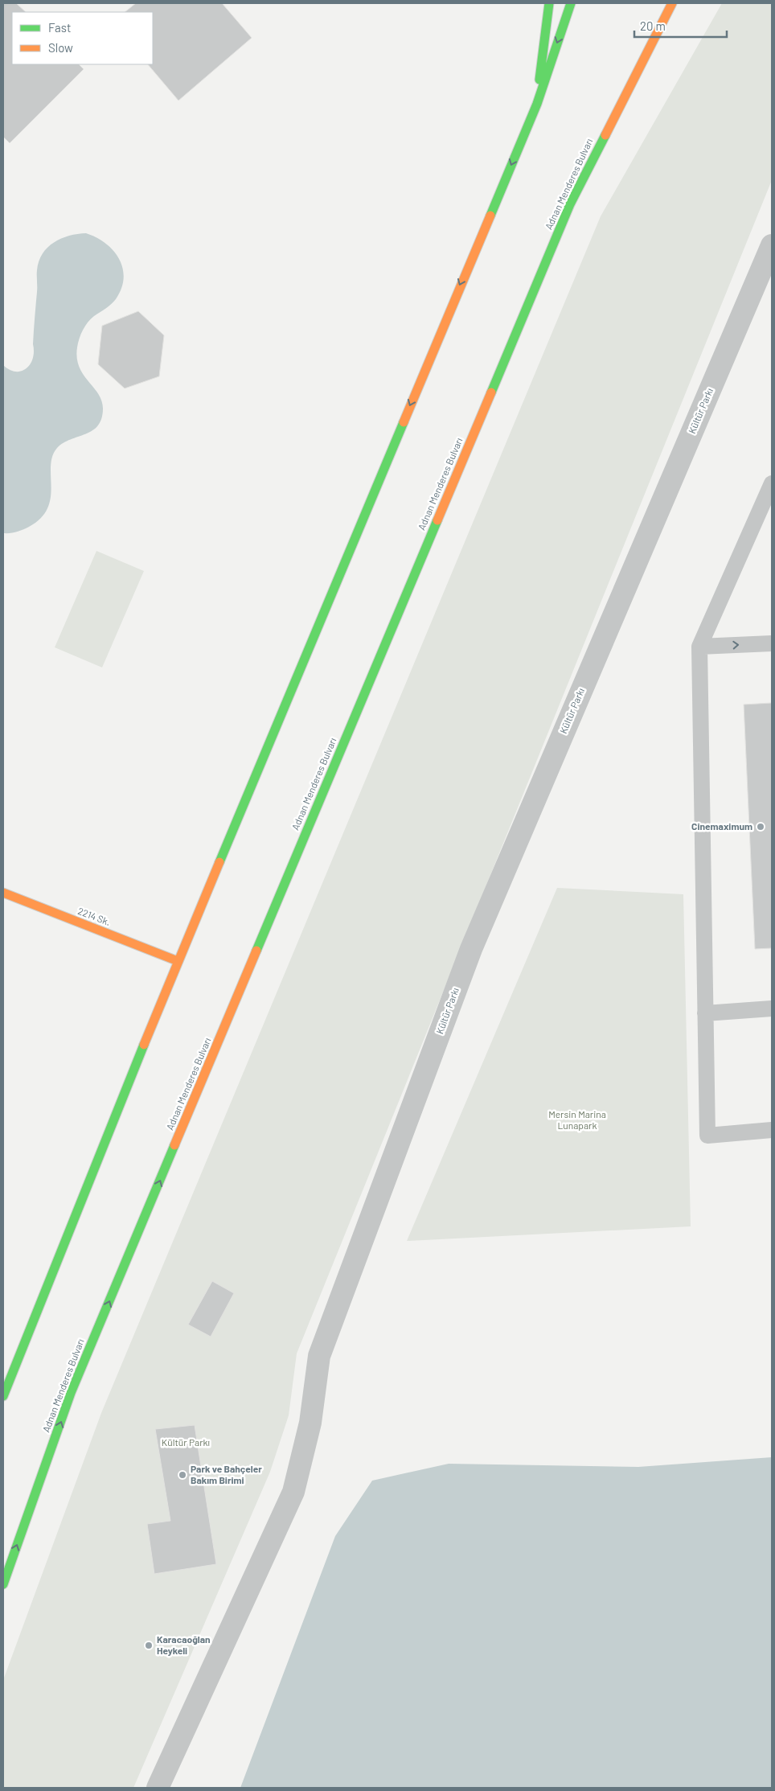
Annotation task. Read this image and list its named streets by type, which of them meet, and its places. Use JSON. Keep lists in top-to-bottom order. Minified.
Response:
{"streets":{"main road":["Adnan Menderes Bulvarı","2214 Sk."],"street":["Kültür Parkı"]},"parks":["Mersin Marina Lunapark","Kültür Parkı"],"places":["Cinemaximum","Park ve Bahçeler Bakım Birimi","Karacaoğlan Heykeli"],"legend":["Fast","Slow"],"scale_bar":"20 m"}
